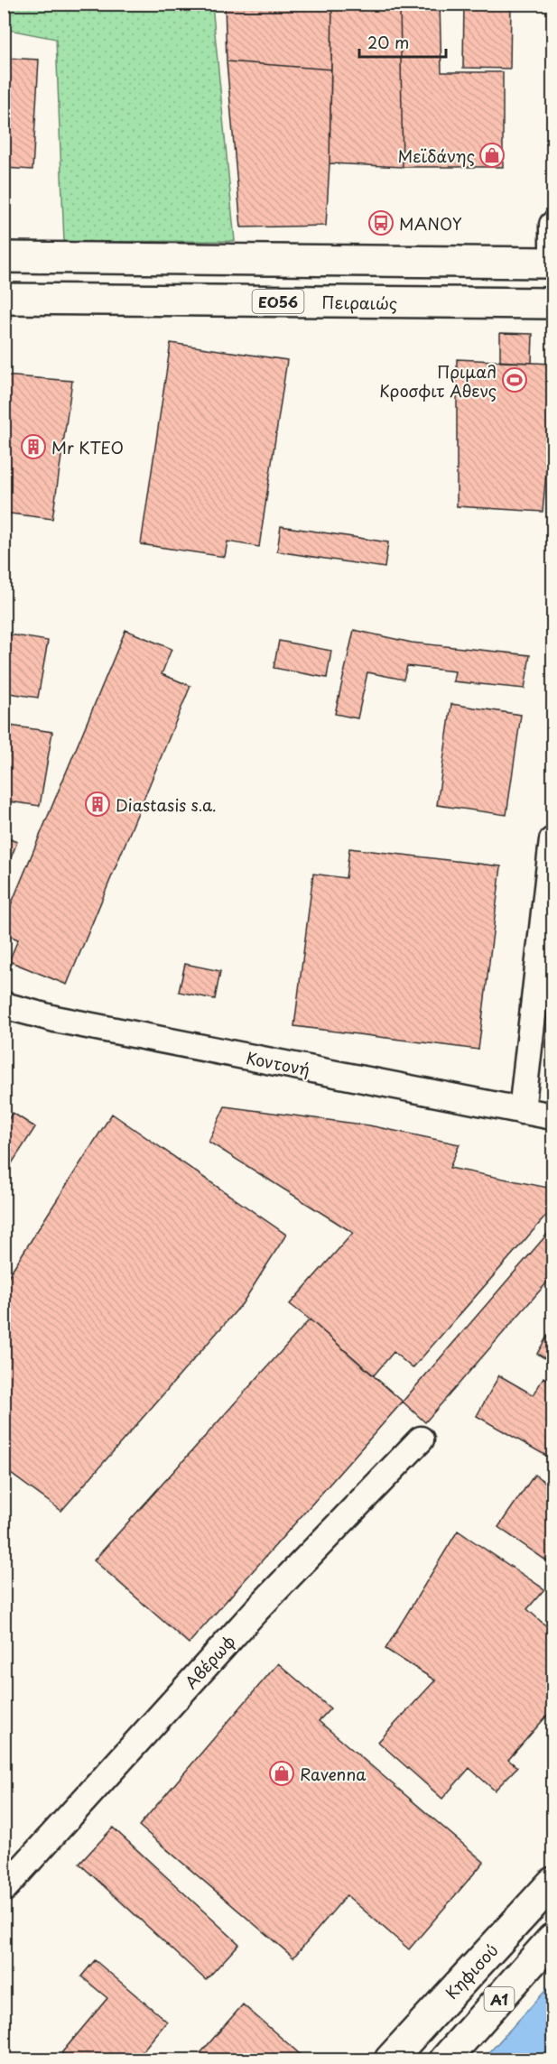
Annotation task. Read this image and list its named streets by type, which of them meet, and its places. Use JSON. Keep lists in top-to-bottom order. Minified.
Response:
{"streets":{"main road":["ΕΟ56","Πειραιώς","Κηφισού","Α1"],"street":["Κοντονή","Αβέρωφ"]},"places":{"shop":["Μεϊδάνης","Ravenna"],"bus stop":["ΜΑΝΟΥ"],"sports":["Πριμαλ Κροσφιτ Αθενς"],"building":["Mr KTEO","Diastasis s.a."]},"scale_bar":"20 m"}
